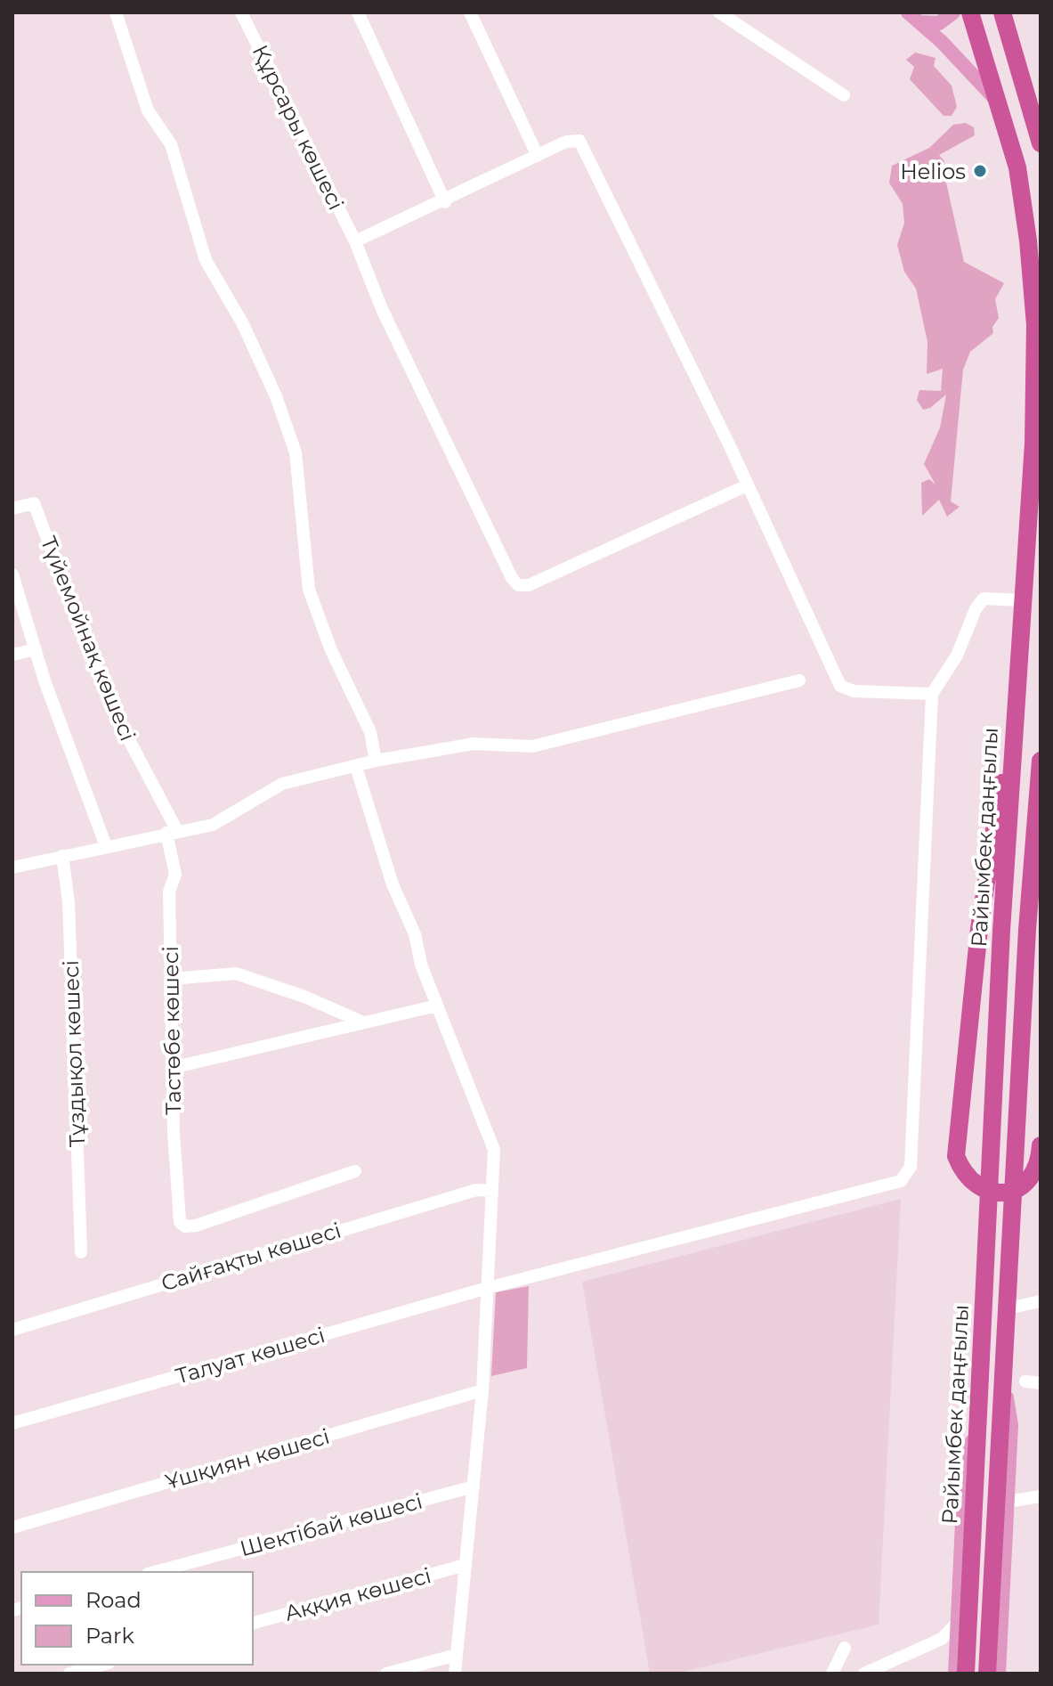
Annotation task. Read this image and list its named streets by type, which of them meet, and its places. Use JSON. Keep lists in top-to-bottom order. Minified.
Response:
{"streets":{"highway":["Райымбек даңғылы"],"street":["Құрсары көшесі","Түйемойнақ көшесі","Тастөбе көшесі","Тұздықол көшесі","Сайғақты көшесі","Талуат көшесі","Ұшқиян көшесі","Шектібай көшесі","Аққия көшесі"]},"crossings":[["Түйемойнақ көшесі","Тастөбе көшесі"]],"places":["Helios"],"legend":["Road","Park"]}
